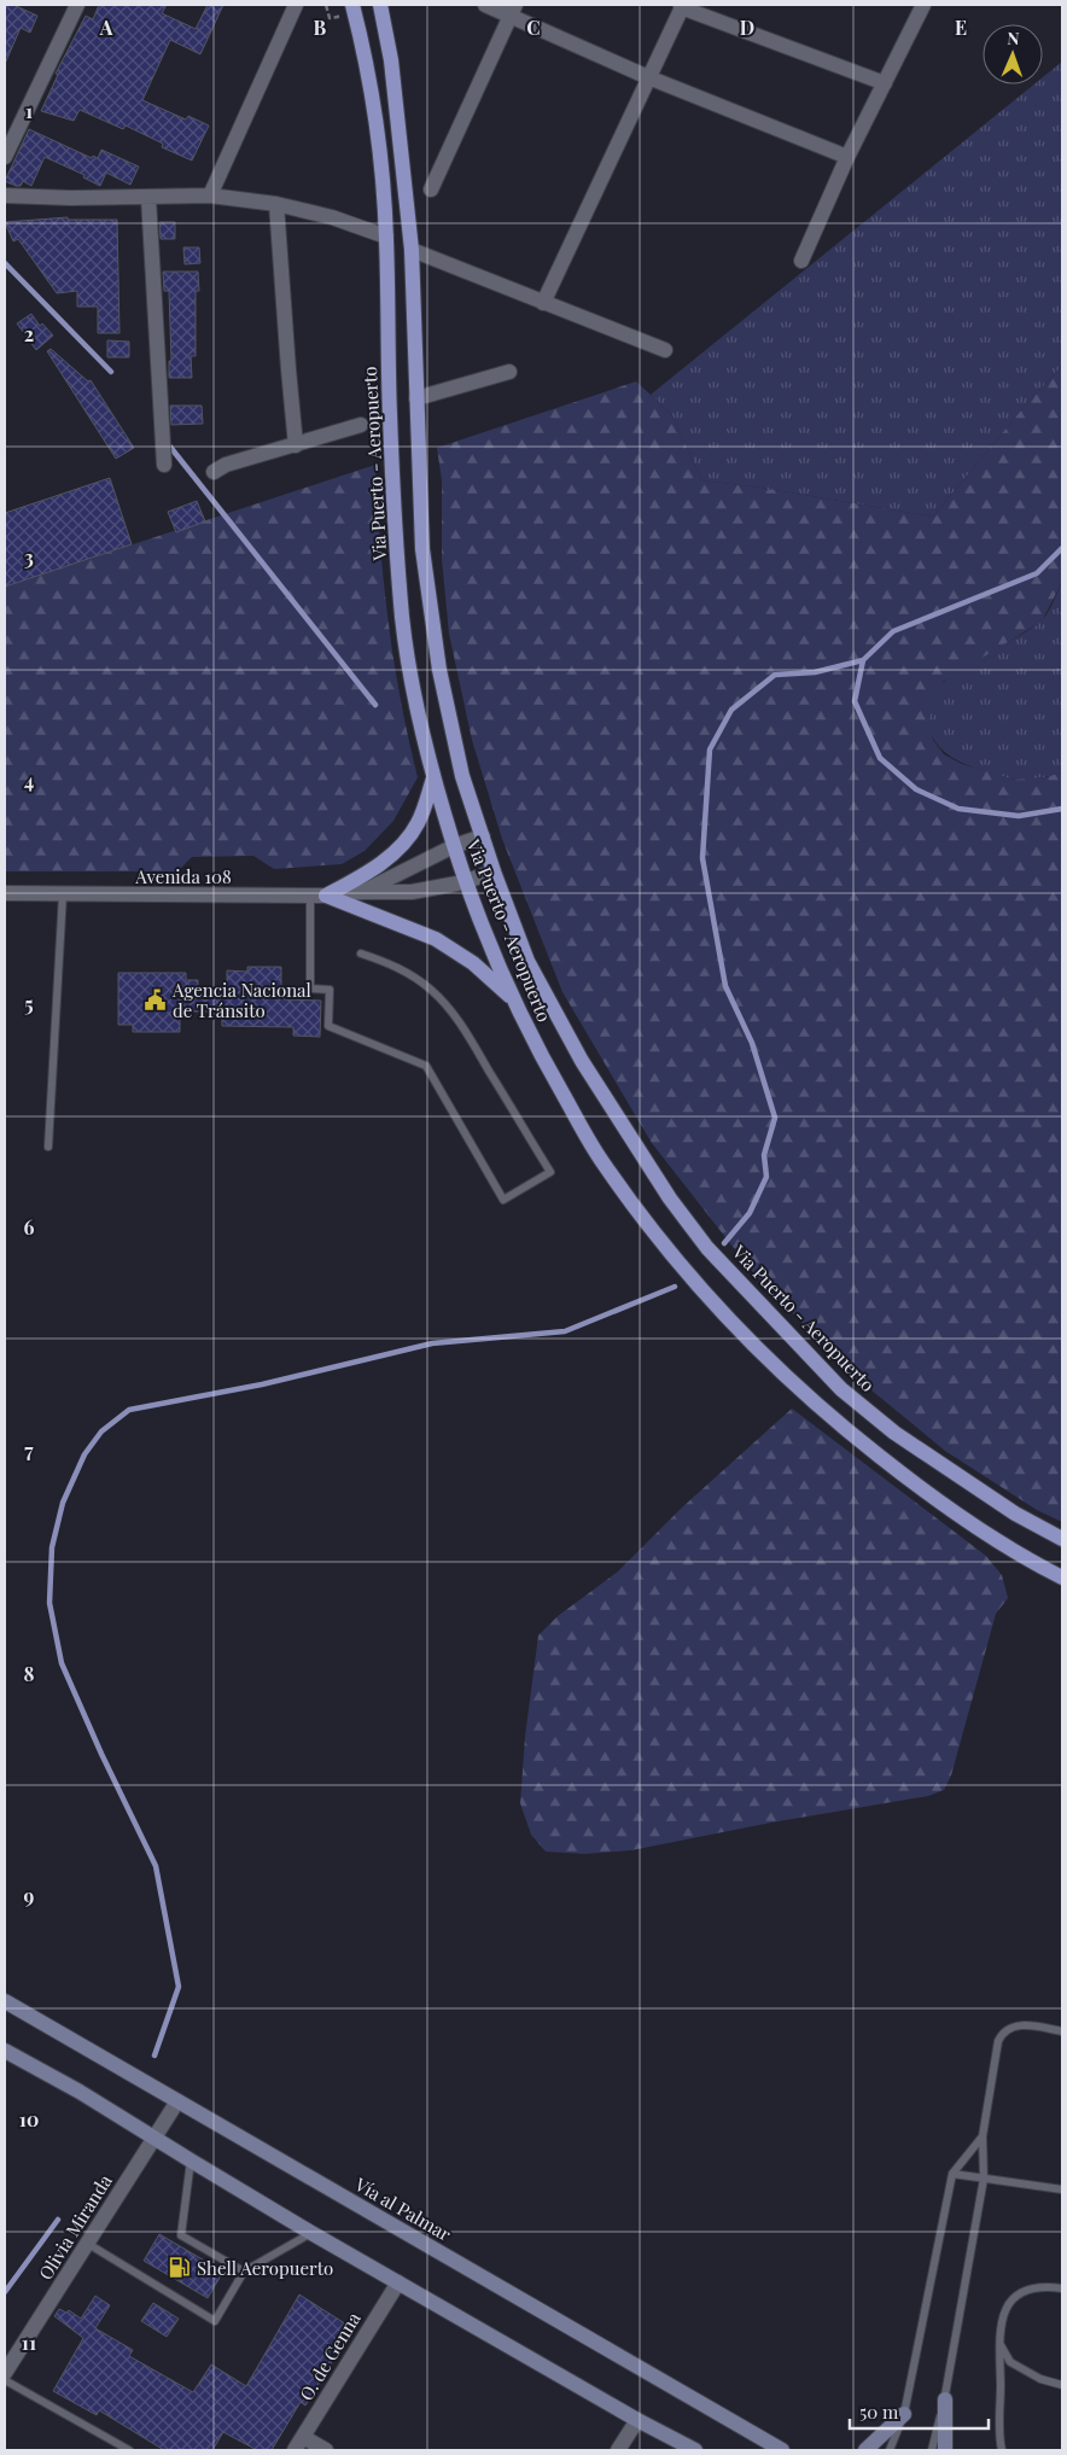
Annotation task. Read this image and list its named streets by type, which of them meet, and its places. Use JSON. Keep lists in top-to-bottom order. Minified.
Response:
{"streets":{"main road":["Via Puerto - Aeropuerto","Vía al Palmar"],"street":["Avenida 108","Olivia Miranda","O. de Genna"]},"crossings":[["Via Puerto - Aeropuerto","Avenida 108"],["Vía al Palmar","Olivia Miranda"]],"places":{"public building":["Agencia Nacional de Tránsito"],"fuel station":["Shell Aeropuerto"]},"scale_bar":"50 m","north":"top","grid":{"columns":["A","B","C","D","E"],"rows":["1","2","3","4","5","6","7","8","9","10","11"]}}
